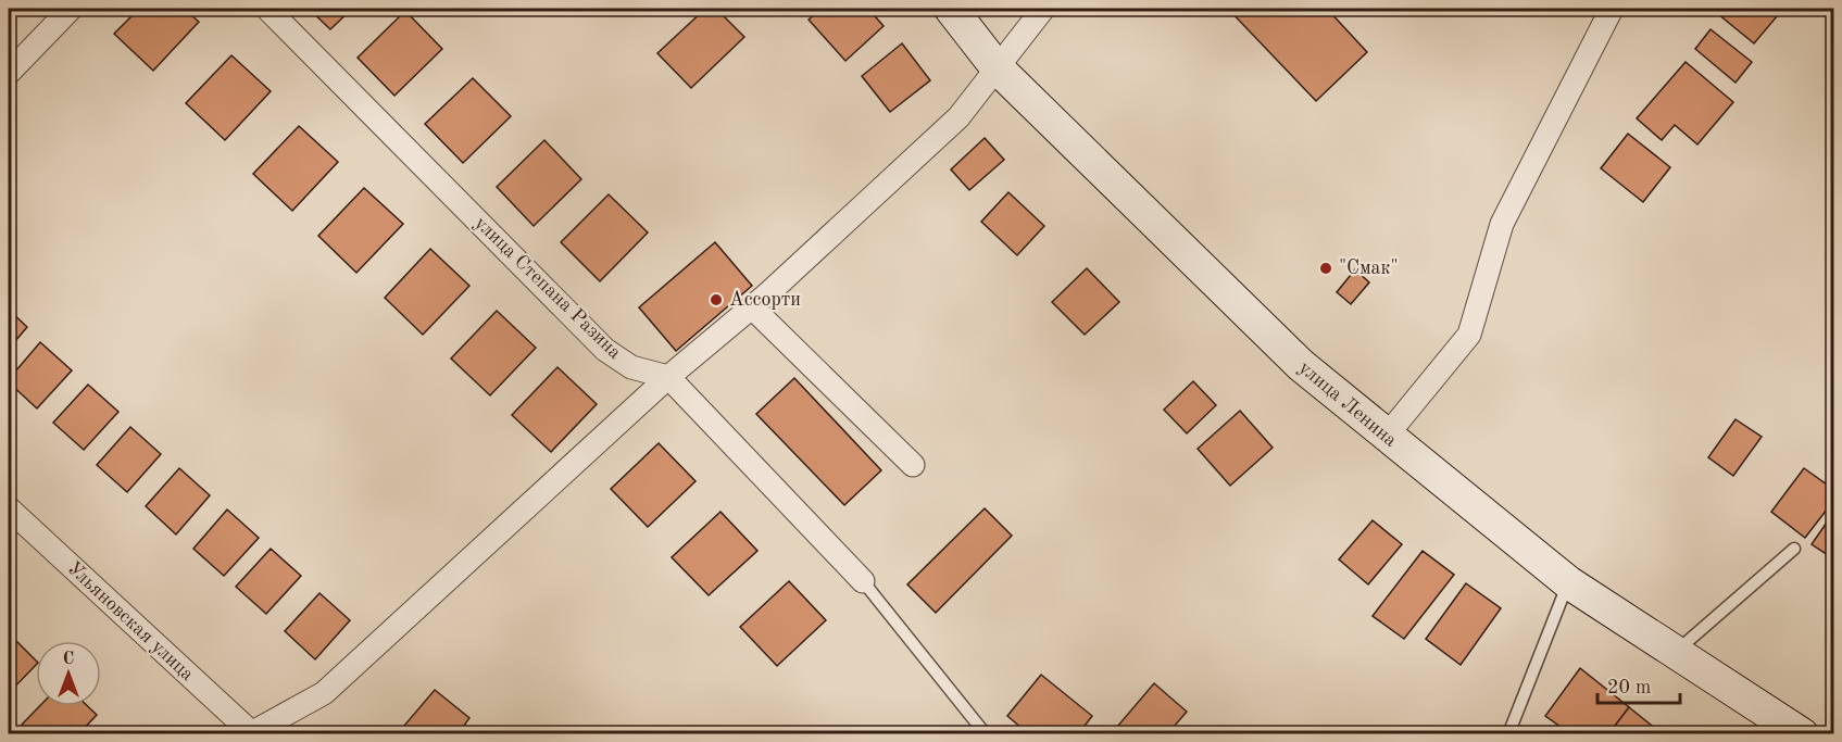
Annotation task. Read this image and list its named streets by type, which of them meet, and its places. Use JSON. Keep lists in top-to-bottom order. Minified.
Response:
{"streets":{"main road":["улица Ленина"],"street":["улица Степана Разина","Ульяновская улица"]},"places":["\"Смак\"","Ассорти"],"scale_bar":"20 m","north":"top"}
